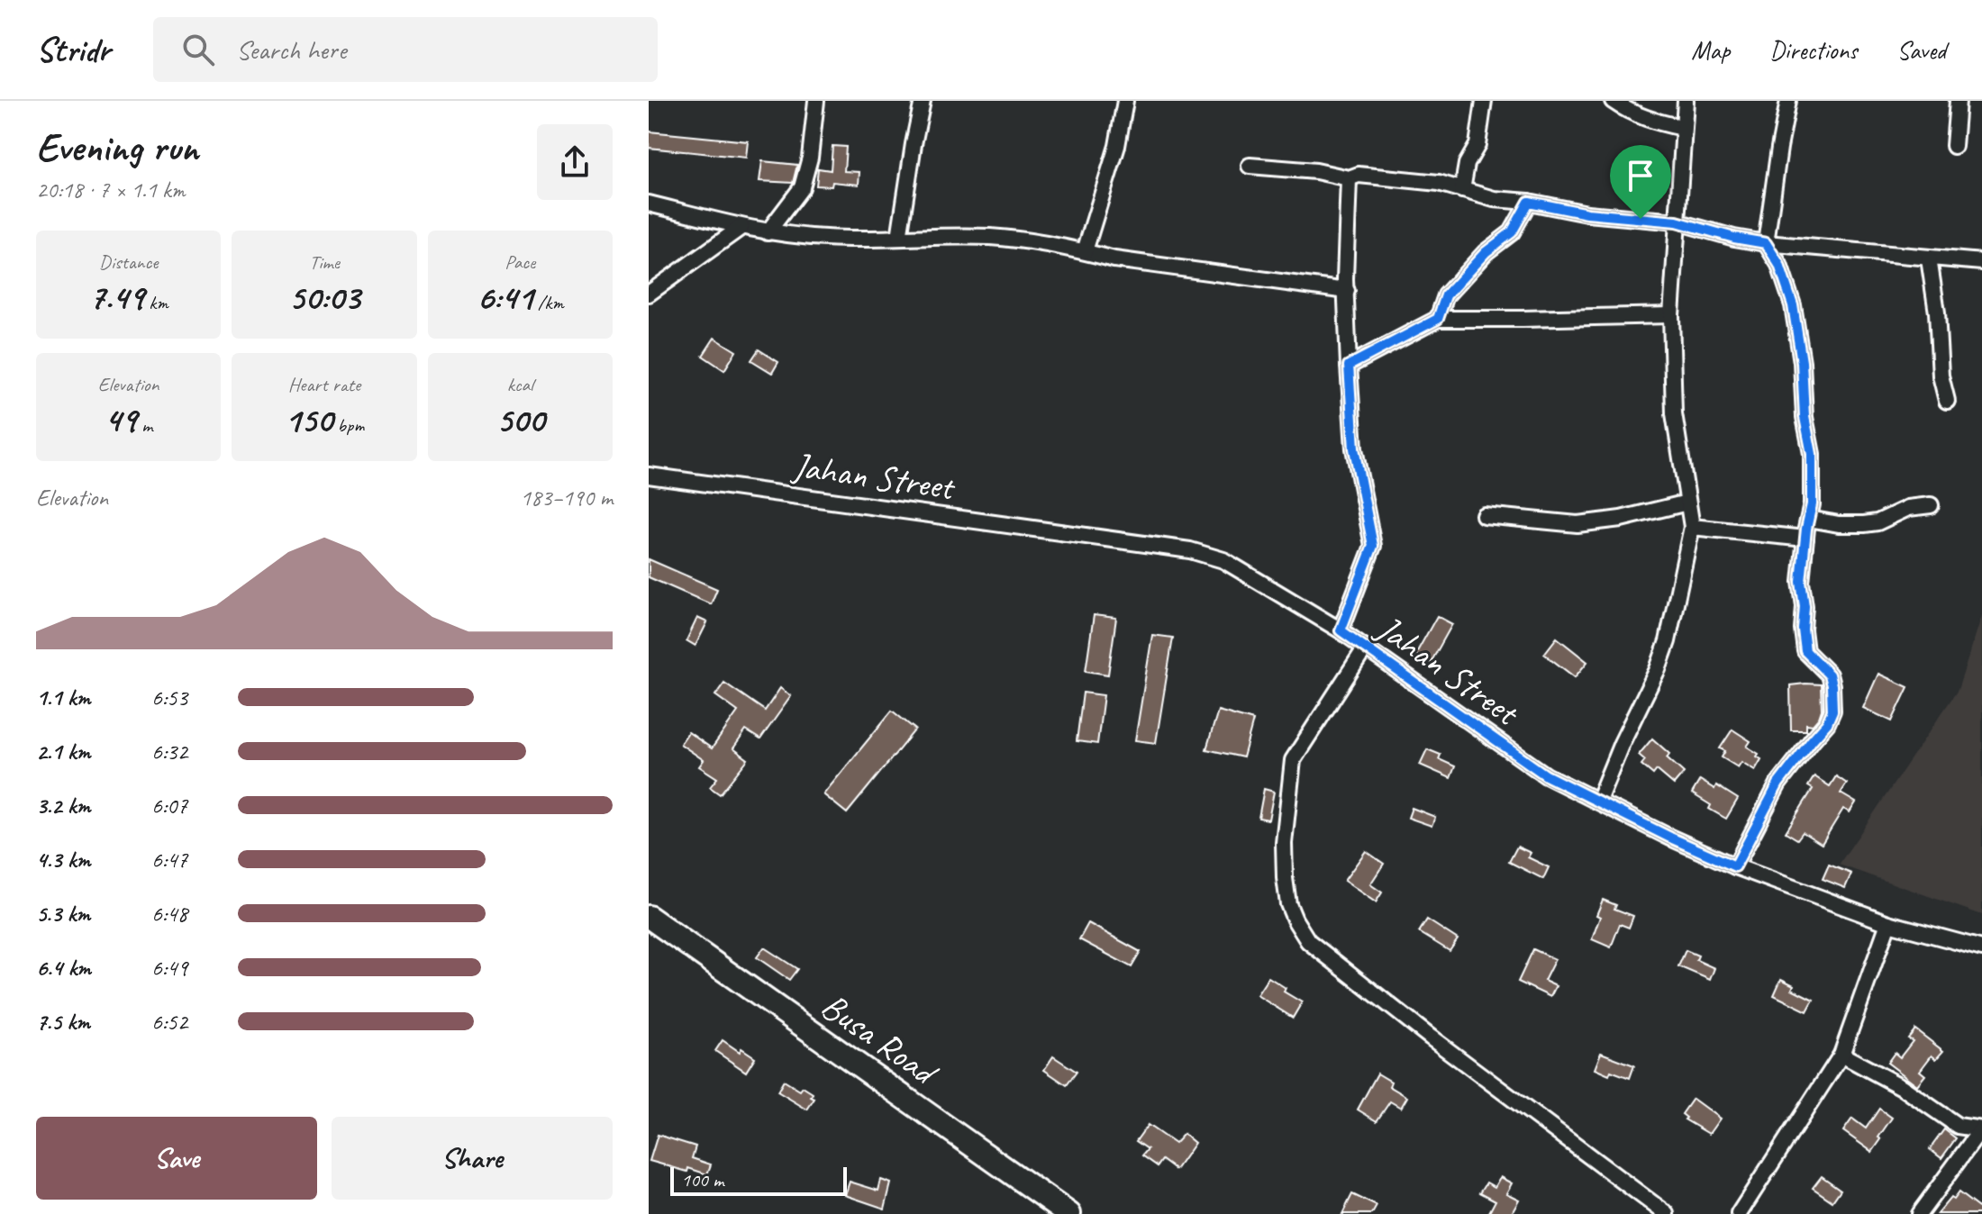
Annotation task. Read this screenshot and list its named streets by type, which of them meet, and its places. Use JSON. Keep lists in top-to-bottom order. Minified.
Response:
{"streets":{"main road":["Busa Road"],"street":["Jahan Street"]},"scale_bar":"100 m","page":{"header":"Stridr","search":"Search here","nav":["Map","Directions","Saved"],"heading":["Evening run","20:18 · 7 × 1.1 km"],"stats":[["Distance","7.49 km"],["Time","50:03"],["Pace","6:41 /km"],["Elevation","49 m"],["Heart rate","150 bpm"],["kcal","500"]],"chart":["Elevation","183–190 m"],"list":[{"name":"1.1 km","note":"6:53"},{"name":"2.1 km","note":"6:32"},{"name":"3.2 km","note":"6:07"},{"name":"4.3 km","note":"6:47"},{"name":"5.3 km","note":"6:48"},{"name":"6.4 km","note":"6:49"},{"name":"7.5 km","note":"6:52"}],"buttons":["Save","Share"],"scale":"100 m"}}
